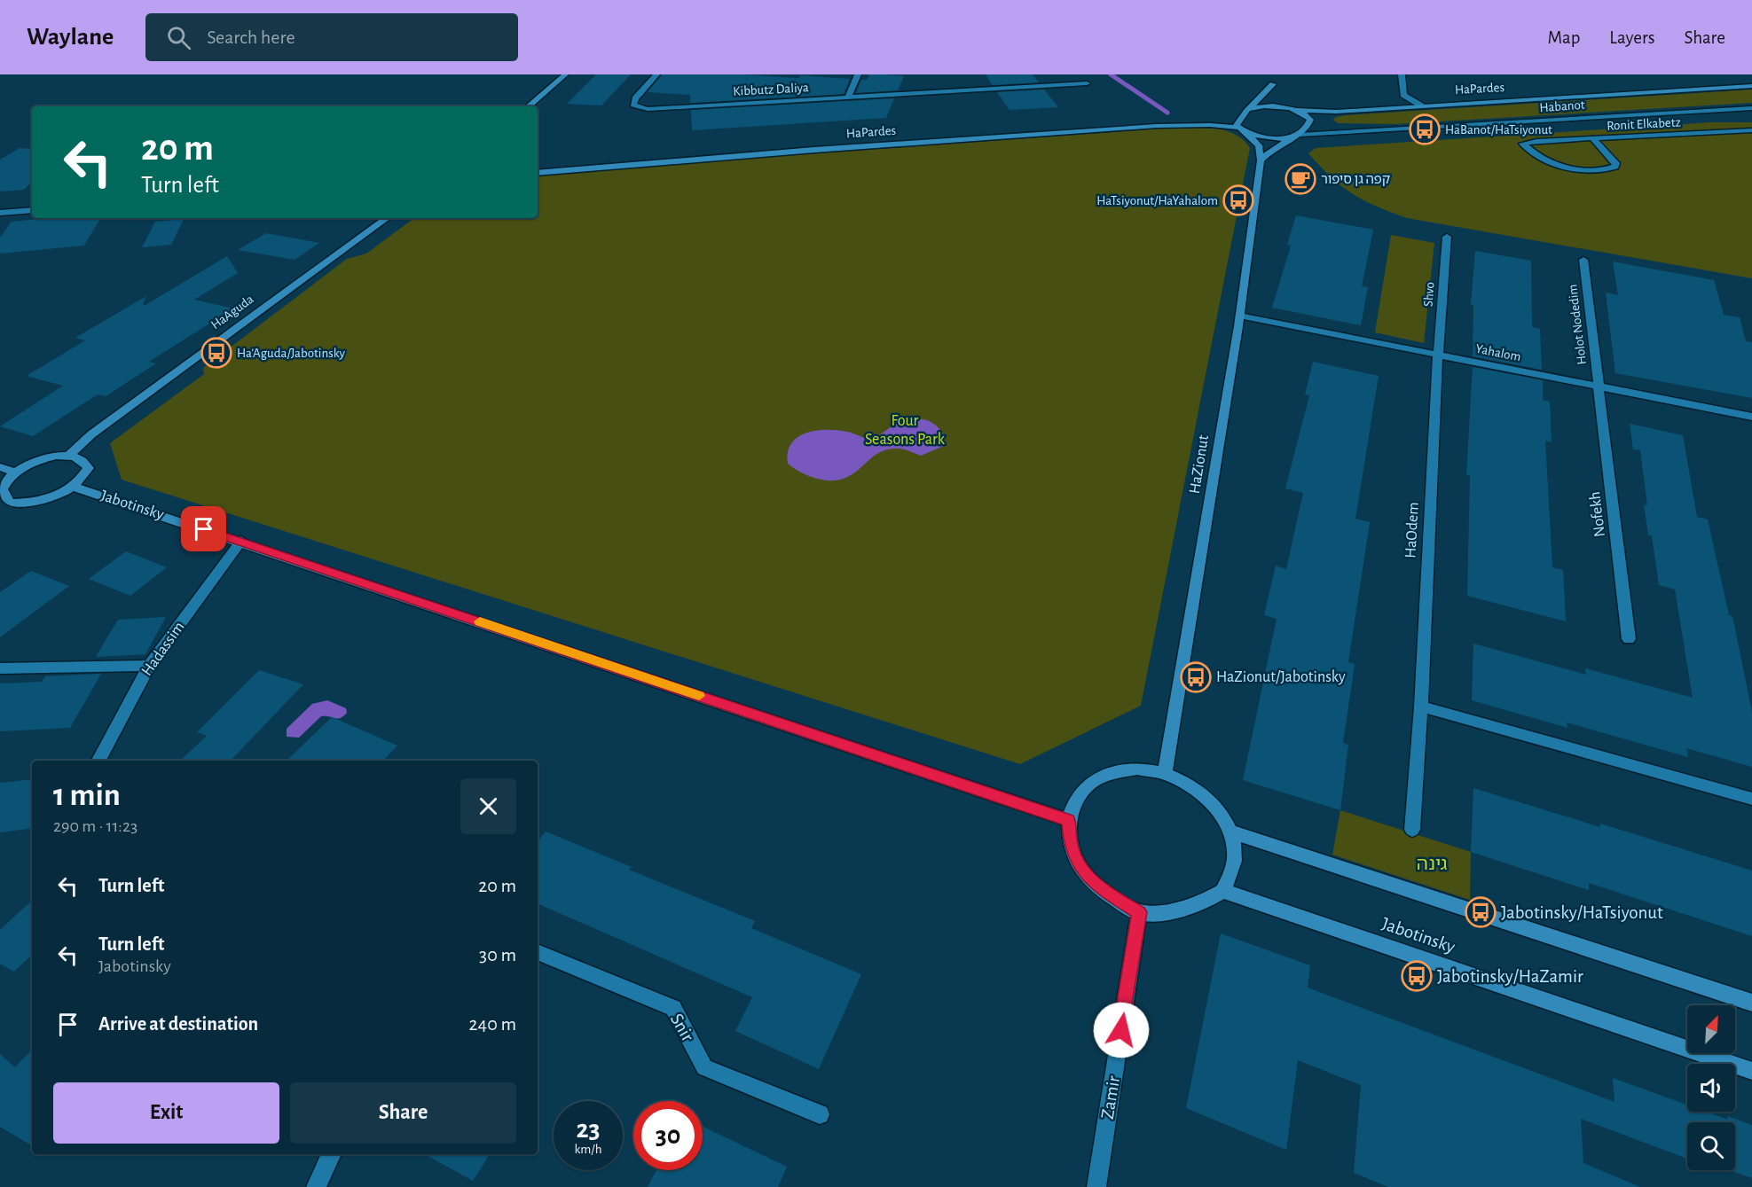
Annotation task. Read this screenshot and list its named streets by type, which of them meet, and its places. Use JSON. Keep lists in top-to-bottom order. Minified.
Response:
{"streets":{"street":["HaPardes","Kibbutz Daliya","Habanot","Ronit Elkabetz","Shvo","HaAguda","Holot Nodedim","Yahalom","HaZionut","Jabotinsky","Nofekh","HaOdem","Hadassim","Snir","Zamir"]},"crossings":[["HaPardes","Habanot"],["Shvo","Yahalom"],["Shvo","HaOdem"],["Holot Nodedim","Yahalom"],["Holot Nodedim","Nofekh"],["Yahalom","HaZionut"],["Yahalom","Nofekh"],["Yahalom","HaOdem"],["HaZionut","Jabotinsky"],["HaZionut","Zamir"],["Jabotinsky","Hadassim"],["Jabotinsky","Zamir"]],"parks":["Four Seasons Park","גינה"],"places":{"bus stop":["HaBanot/HaTsiyonut","HaTsiyonut/HaYahalom","Ha'Aguda/Jabotinsky","HaZionut/Jabotinsky","Jabotinsky/HaTsiyonut","Jabotinsky/HaZamir"],"cafe":["קפה גן סיפור"]},"north":"top right","page":{"header":"Waylane","search":"Search here","nav":["Map","Layers","Share"],"turn":["20 m","Turn left"],"heading":["1 min","290 m · 11:23"],"list":[{"name":"Turn left","value":"20 m"},{"name":"Turn left","note":"Jabotinsky","value":"30 m"},{"name":"Arrive at destination","value":"240 m"}],"buttons":["Exit","Share"],"speed":"23 km/h","limit":"30"}}
